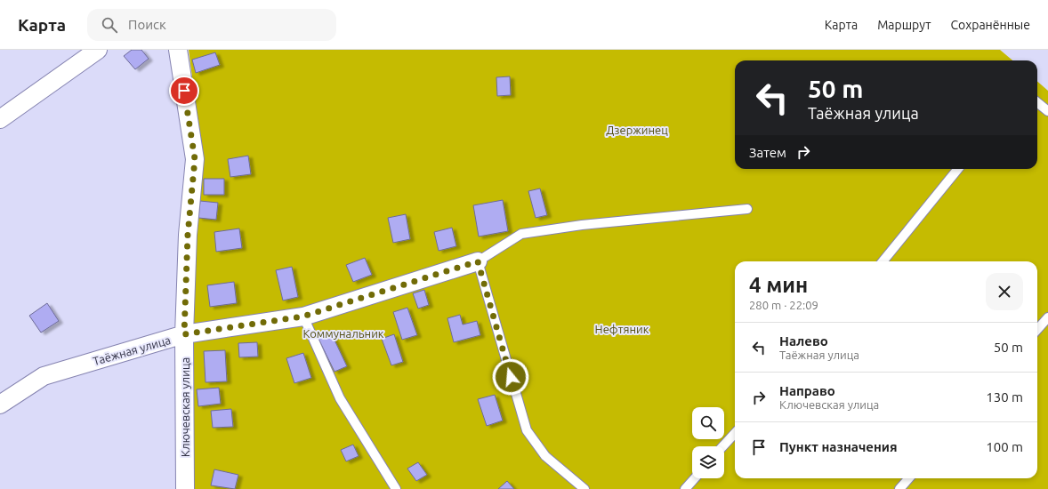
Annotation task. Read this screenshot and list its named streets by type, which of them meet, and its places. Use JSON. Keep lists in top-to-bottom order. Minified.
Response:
{"streets":{"street":["Таёжная улица","Ключевская улица"]},"crossings":[["Таёжная улица","Ключевская улица"]],"parks":["Дзержинец","Нефтяник","Коммунальник"],"page":{"header":"Карта","search":"Поиск","nav":["Карта","Маршрут","Сохранённые"],"turn":["50 m","Таёжная улица"],"then":"Затем","heading":["4 мин","280 m · 22:09"],"list":[{"name":"Налево","note":"Таёжная улица","value":"50 m"},{"name":"Направо","note":"Ключевская улица","value":"130 m"},{"name":"Пункт назначения","value":"100 m"}]}}
